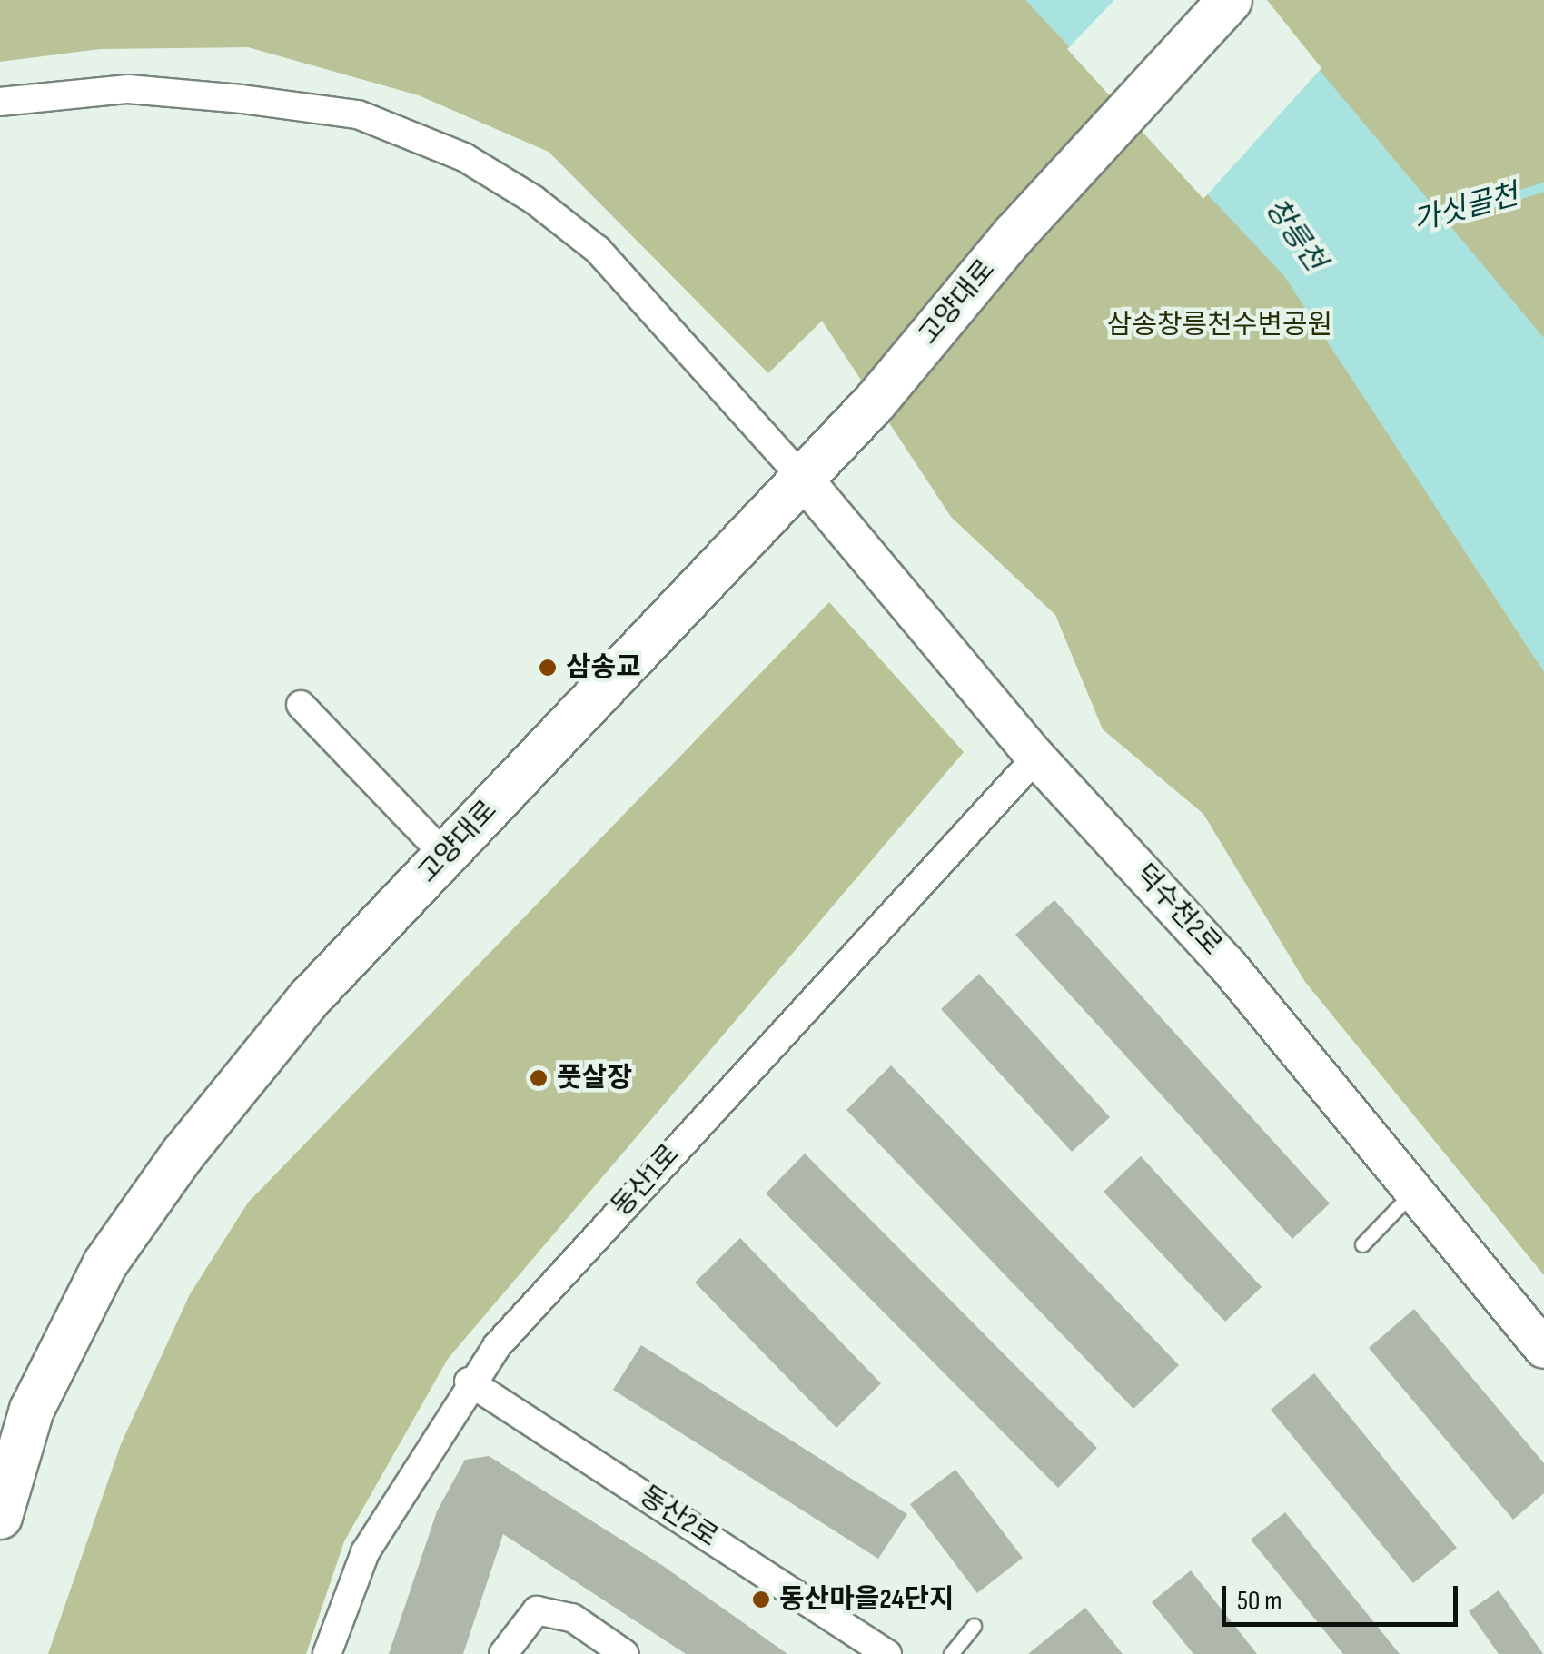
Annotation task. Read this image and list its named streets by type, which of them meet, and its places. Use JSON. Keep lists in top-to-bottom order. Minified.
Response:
{"streets":{"main road":["고양대로"],"street":["덕수천2로","동산1로","동산2로"]},"crossings":[["고양대로","덕수천2로"],["덕수천2로","동산1로"],["동산1로","동산2로"]],"water":["가싯골천","창릉천"],"parks":["삼송창릉천수변공원"],"places":["삼송교","풋살장","동산마을24단지"],"scale_bar":"50 m"}
